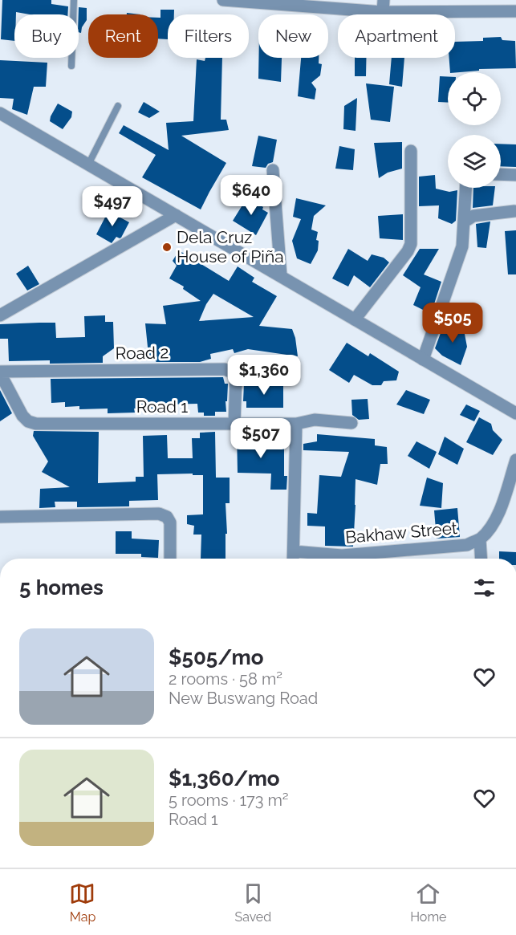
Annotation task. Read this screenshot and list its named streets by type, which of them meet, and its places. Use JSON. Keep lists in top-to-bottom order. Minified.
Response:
{"streets":{"street":["Road 2","Road 1","Bakhaw Street"]},"crossings":[["Road 2","Road 1"]],"places":["Dela Cruz House of Piña"],"page":{"chip":["Buy","Rent","Filters","New","Apartment"],"price":["$640","$497","$505","$1,360","$507"],"heading":"5 homes","list":[{"name":"$505/mo","note":"2 rooms · 58 m² · New Buswang Road"},{"name":"$1,360/mo","note":"5 rooms · 173 m² · Road 1"}],"tabs":["Map","Saved","Home"]}}
